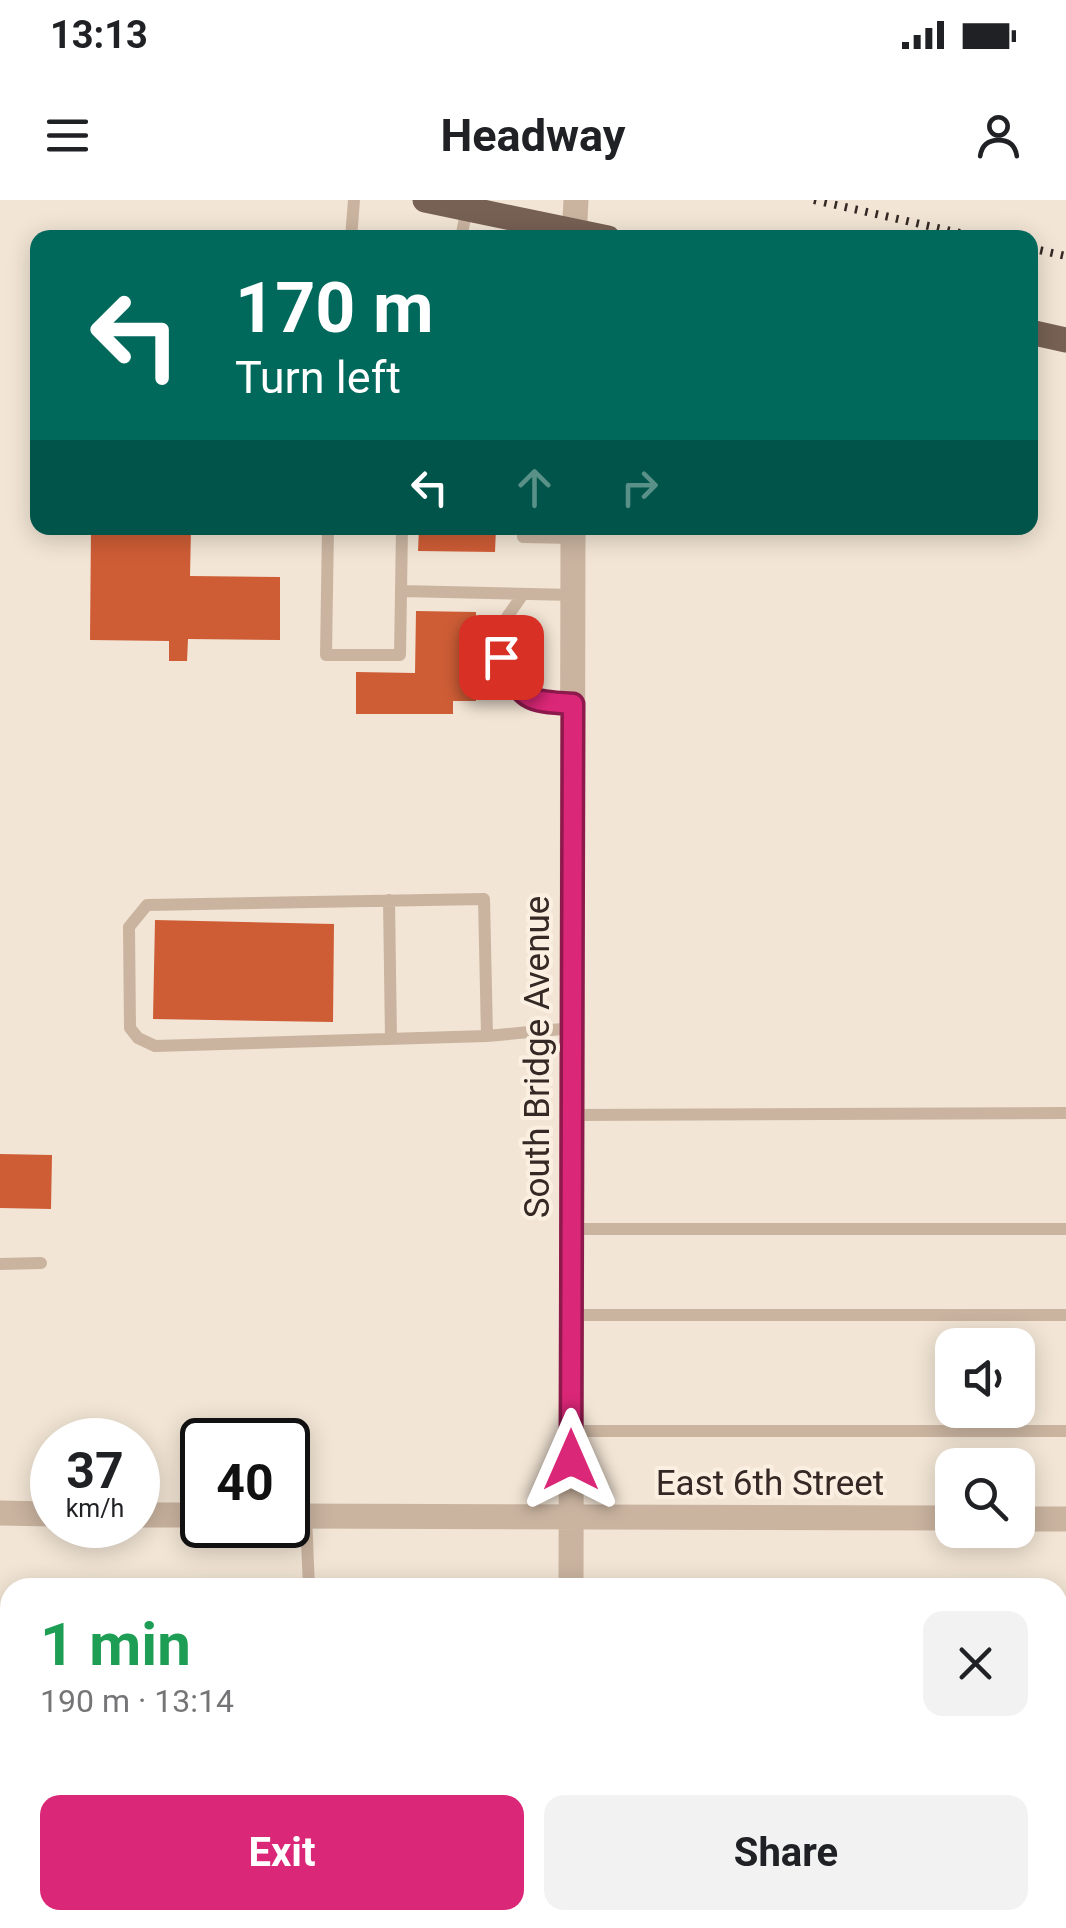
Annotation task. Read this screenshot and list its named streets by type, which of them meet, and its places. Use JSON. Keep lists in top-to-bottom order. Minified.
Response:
{"streets":{"street":["South Bridge Avenue","East 6th Street"]},"crossings":[["South Bridge Avenue","East 6th Street"]],"page":{"status":"13:13","header":"Headway","turn":["170 m","Turn left"],"speed":"37 km/h","limit":"40","heading":["1 min","190 m · 13:14"],"buttons":["Exit","Share"]}}
